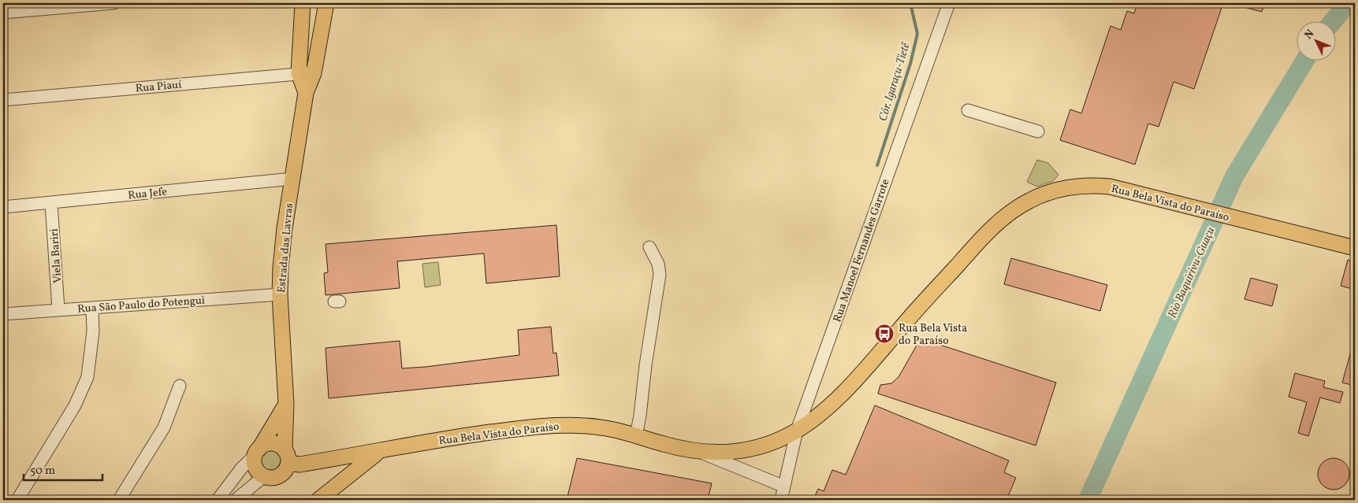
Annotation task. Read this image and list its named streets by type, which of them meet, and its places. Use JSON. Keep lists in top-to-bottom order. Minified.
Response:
{"streets":{"main road":["Rua Bela Vista do Paraíso","Estrada das Lavras"],"street":["Rua Piauí","Rua Jefe","Rua Manoel Fernandes Garrote","Viela Bariri","Rua São Paulo do Potengui"]},"crossings":[["Rua Piauí","Estrada das Lavras"],["Rua Jefe","Estrada das Lavras"],["Rua Jefe","Viela Bariri"],["Rua Bela Vista do Paraíso","Estrada das Lavras"],["Rua Bela Vista do Paraíso","Rua Manoel Fernandes Garrote"],["Estrada das Lavras","Rua São Paulo do Potengui"],["Viela Bariri","Rua São Paulo do Potengui"]],"water":["Cór. Igaraçu-Tietê","Rio Baquirivu-Guaçu"],"places":{"bus stop":["Rua Bela Vista do Paraíso"]},"scale_bar":"50 m","north":"top left"}
